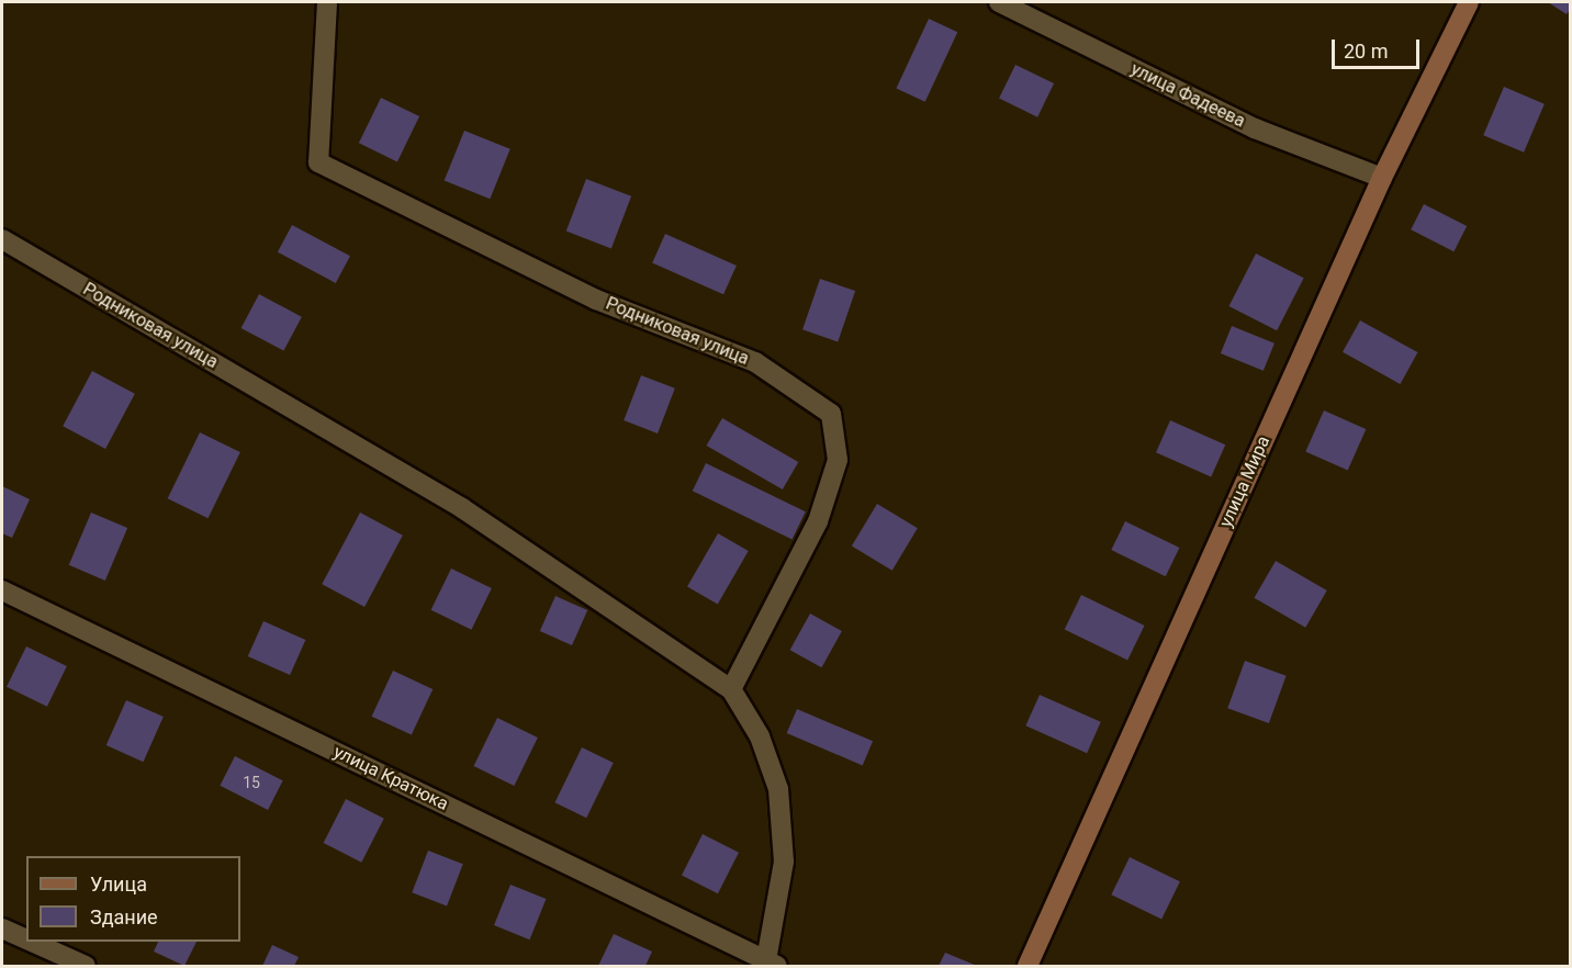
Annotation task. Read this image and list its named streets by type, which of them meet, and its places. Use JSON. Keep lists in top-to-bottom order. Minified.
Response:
{"streets":{"street":["улица Фадеева","Родниковая улица","улица Мира","улица Кратюка"]},"crossings":[["улица Фадеева","улица Мира"],["Родниковая улица","улица Кратюка"]],"house_numbers":["15"],"legend":["Улица","Здание"],"scale_bar":"20 m"}
